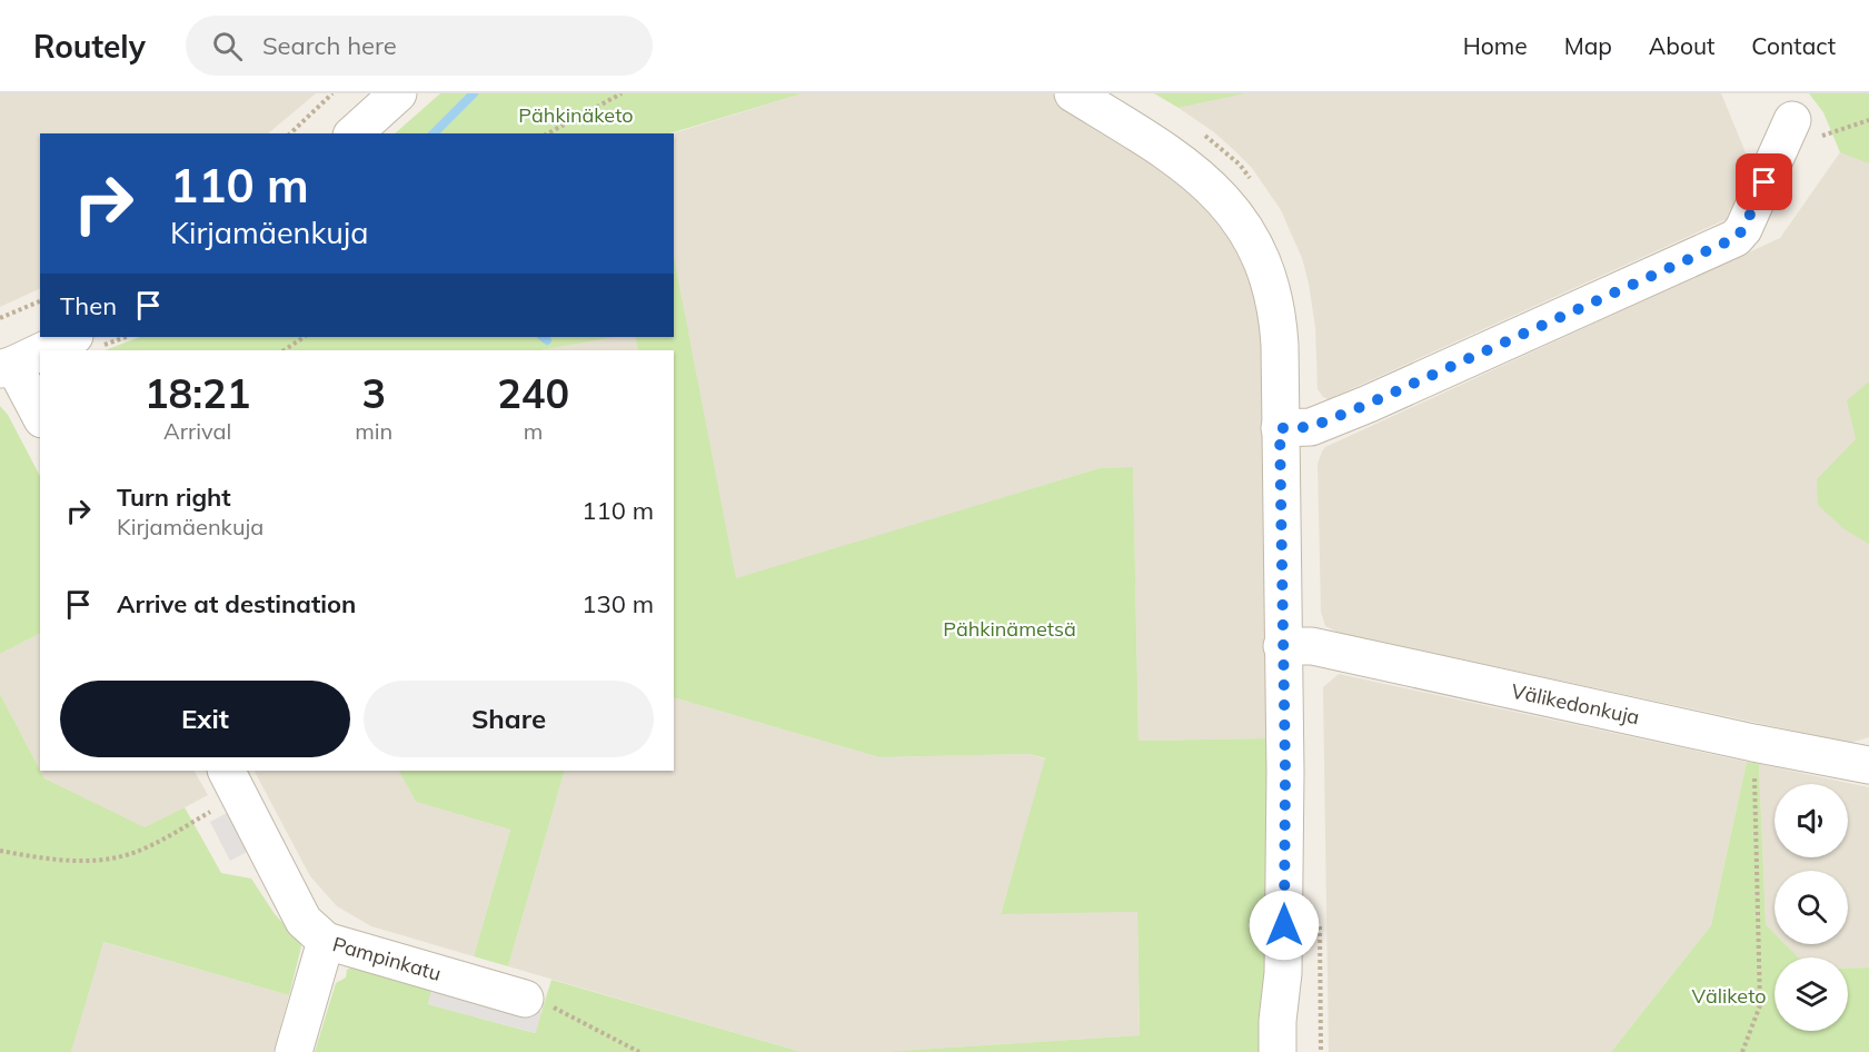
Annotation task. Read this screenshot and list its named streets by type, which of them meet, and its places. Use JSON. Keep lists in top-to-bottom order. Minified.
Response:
{"streets":{"street":["Välikedonkuja","Pampinkatu"]},"parks":["Pähkinäketo","Pähkinämetsä","Väliketo"],"page":{"header":"Routely","search":"Search here","nav":["Home","Map","About","Contact"],"turn":["110 m","Kirjamäenkuja"],"then":"Then","eta":["18:21","Arrival","3","min","240","m"],"list":[{"name":"Turn right","note":"Kirjamäenkuja","value":"110 m"},{"name":"Arrive at destination","value":"130 m"}],"buttons":["Exit","Share"]}}
